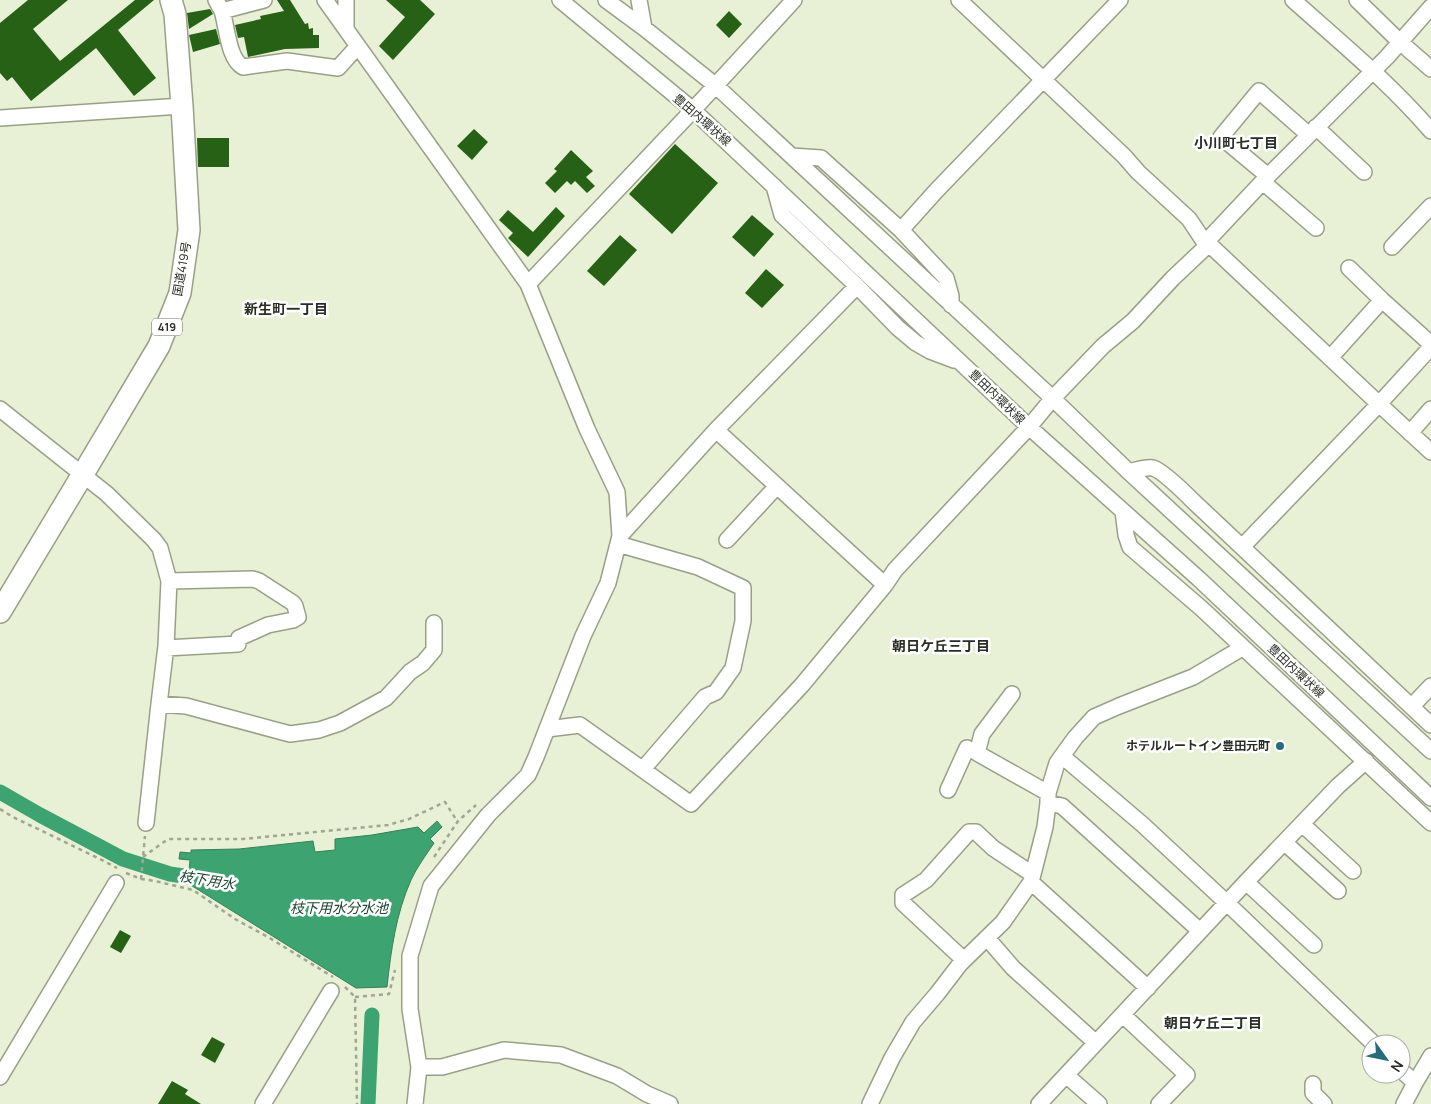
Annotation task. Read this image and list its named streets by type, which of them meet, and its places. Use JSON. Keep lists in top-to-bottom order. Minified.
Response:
{"streets":{"highway":["国道419号","419"],"street":["豊田内環状線"]},"districts":["小川町七丁目","新生町一丁目","朝日ケ丘三丁目","朝日ケ丘二丁目"],"water":["枝下用水","枝下用水分水池"],"places":["ホテルルートイン豊田元町"],"north":"bottom right"}
